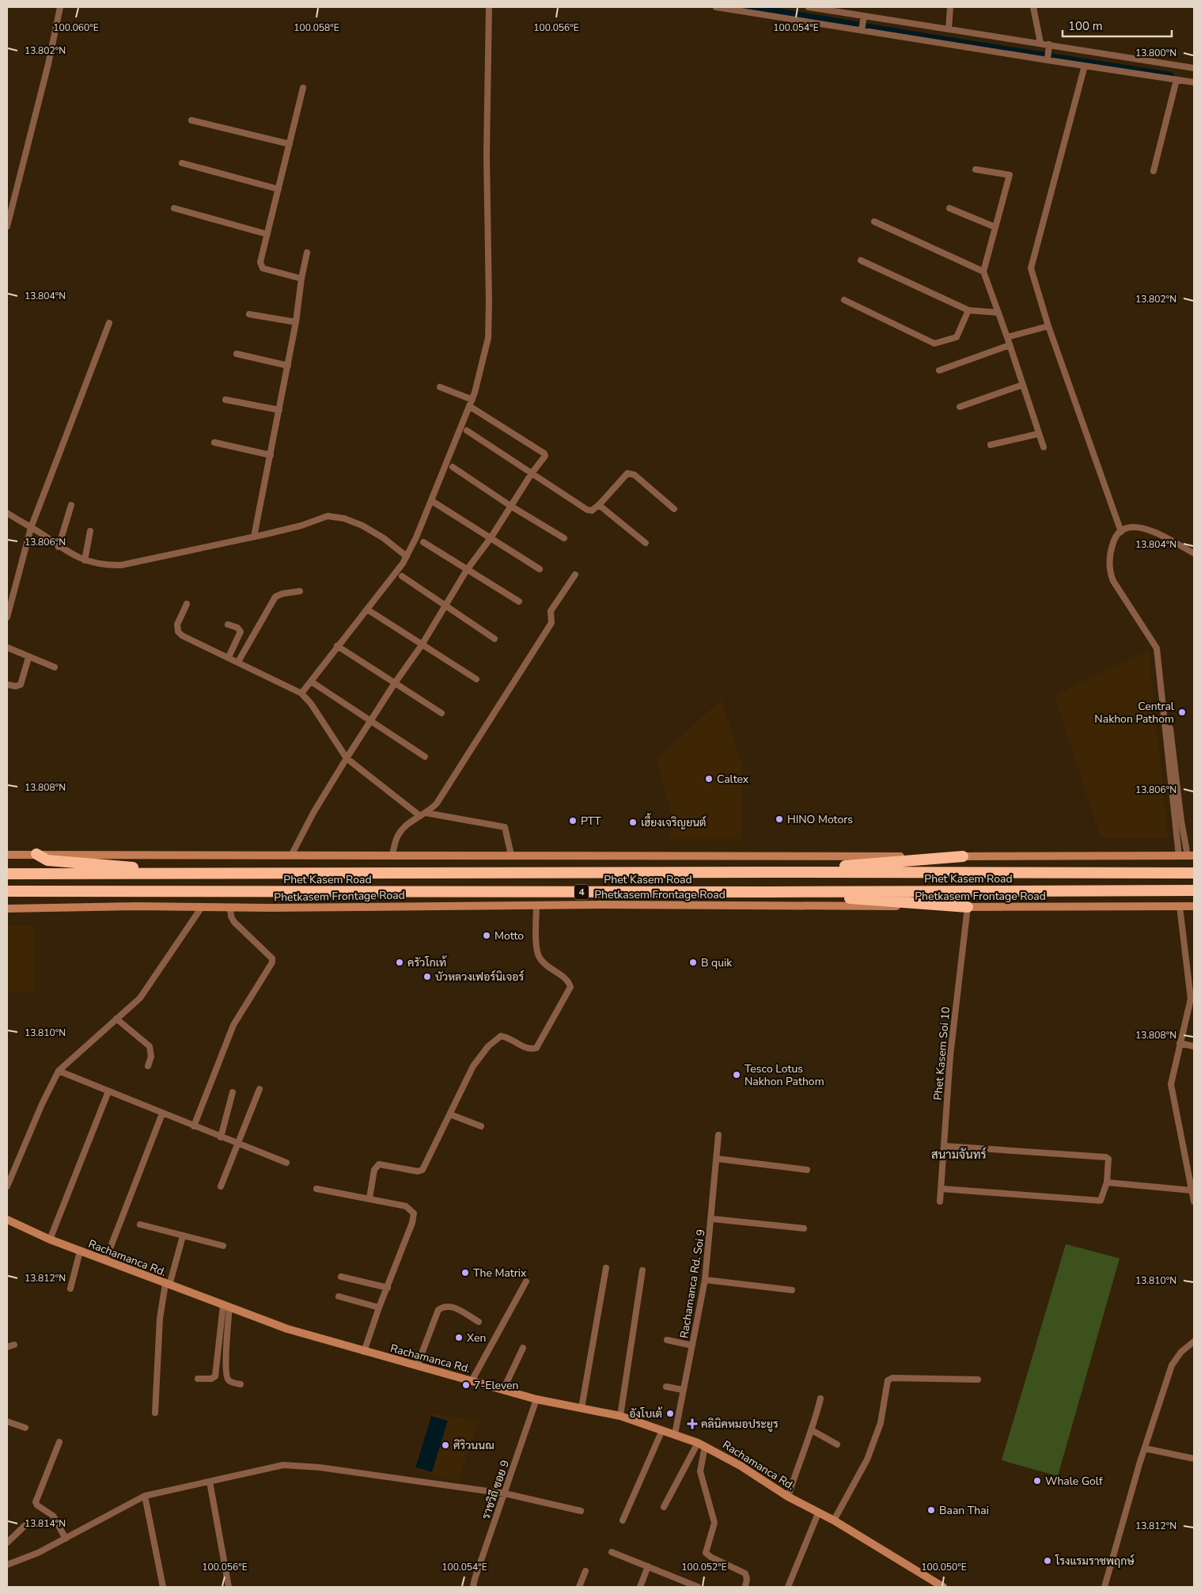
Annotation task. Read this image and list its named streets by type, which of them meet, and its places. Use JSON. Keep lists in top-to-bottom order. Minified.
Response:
{"streets":{"highway":["Phet Kasem Road","4"],"main road":["Phetkasem Frontage Road","Rachamanca Rd."],"street":["Phet Kasem Soi 10","Rachamanca Rd. Soi 9","ราชวิถี ซอย 9"]},"crossings":[["Phetkasem Frontage Road","Phet Kasem Soi 10"],["Rachamanca Rd.","Rachamanca Rd. Soi 9"],["Rachamanca Rd.","ราชวิถี ซอย 9"]],"districts":["สนามจันทร์"],"places":{"other":["Central Nakhon Pathom","Caltex","HINO Motors","PTT","เฮี้ยงเจริญยนต์","Motto","ครัวโกเท้","B quik","บัวหลวงเฟอร์นิเจอร์","Tesco Lotus Nakhon Pathom","The Matrix","Xen","7-Eleven","อังโบเต้","ศิริวนนณ","Whale Golf","Baan Thai","โรงแรมราชพฤกษ์"],"health":["คลินิคหมอประยูร"]},"scale_bar":"100 m","coordinates":["100.060°E","100.058°E","100.056°E","100.054°E","13.802°N","13.800°N","13.804°N","13.806°N","13.808°N","13.810°N","13.812°N","13.814°N","100.052°E","100.050°E"]}
